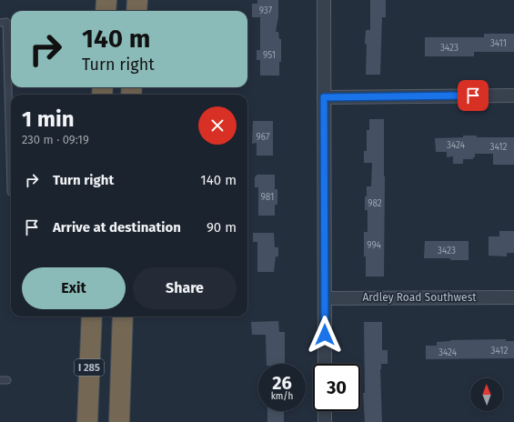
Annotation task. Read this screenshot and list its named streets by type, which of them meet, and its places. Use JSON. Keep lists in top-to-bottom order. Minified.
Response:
{"streets":{"highway":["I 285"],"street":["Ardley Road Southwest"]},"house_numbers":["937","3411","3423","951","967","3424","3412","981","982","994","3423","3412","3424"],"north":"top","page":{"turn":["140 m","Turn right"],"heading":["1 min","230 m · 09:19"],"list":[{"name":"Turn right","value":"140 m"},{"name":"Arrive at destination","value":"90 m"}],"buttons":["Exit","Share"],"speed":"26 km/h","limit":"30"}}
